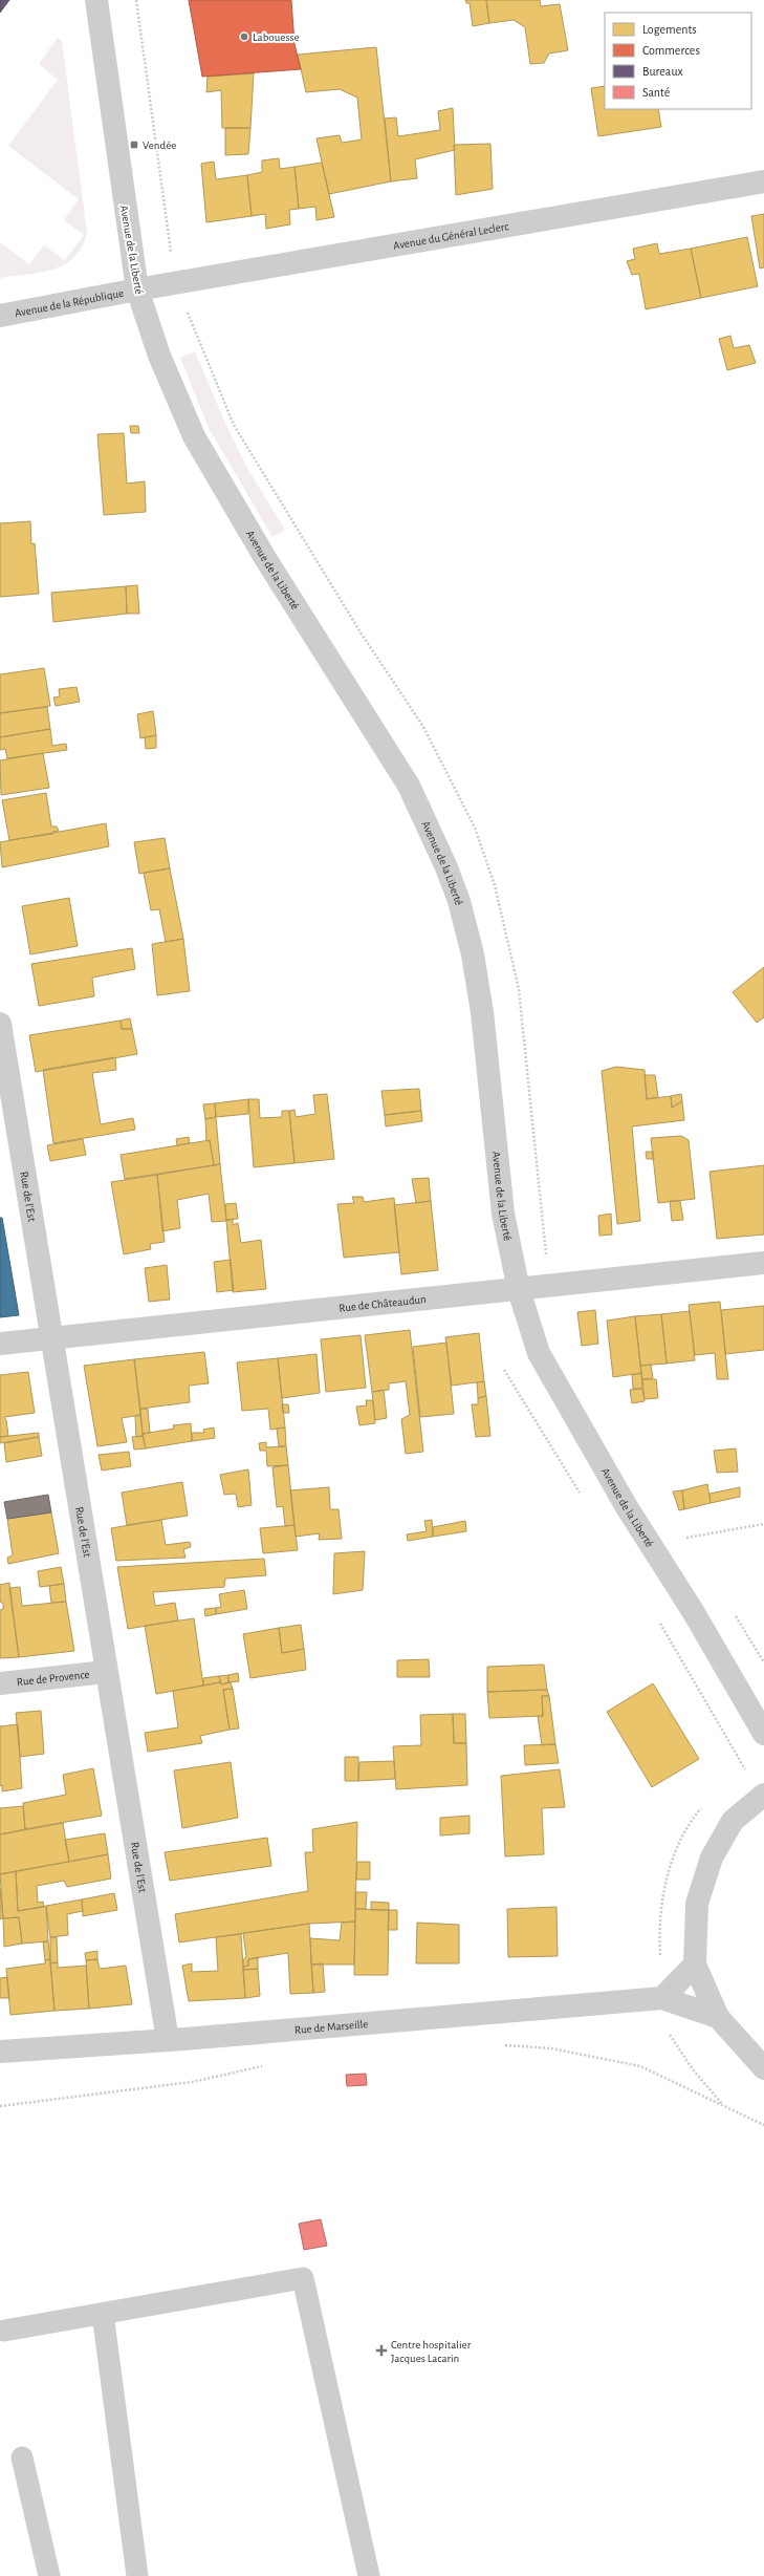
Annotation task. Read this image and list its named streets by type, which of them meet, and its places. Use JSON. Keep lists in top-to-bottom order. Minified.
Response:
{"streets":{"street":["Avenue du Général Leclerc","Avenue de la Liberté","Avenue de la République","Rue de l'Est","Rue de Châteaudun","Rue de Provence","Rue de Marseille"]},"crossings":[["Avenue du Général Leclerc","Avenue de la Liberté"],["Avenue du Général Leclerc","Avenue de la République"],["Avenue de la Liberté","Avenue de la République"],["Avenue de la Liberté","Rue de Châteaudun"],["Rue de l'Est","Rue de Châteaudun"],["Rue de l'Est","Rue de Provence"],["Rue de l'Est","Rue de Marseille"]],"places":{"other":["Labouesse"],"transit":["Vendée"],"health":["Centre hospitalier Jacques Lacarin"]},"legend":["Logements","Commerces","Bureaux","Santé"]}
